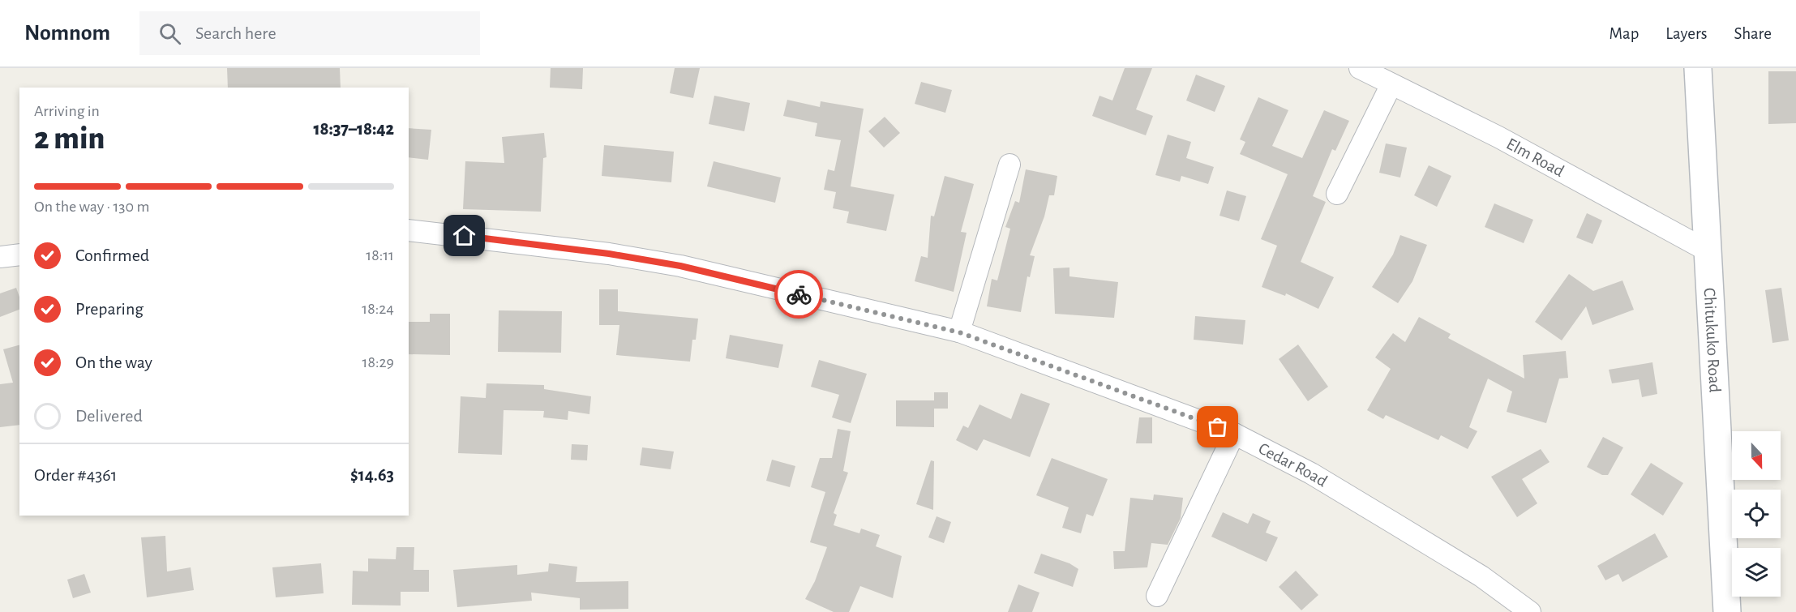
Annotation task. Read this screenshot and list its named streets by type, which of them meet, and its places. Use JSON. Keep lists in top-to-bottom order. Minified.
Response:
{"streets":{"street":["Elm Road","Chitukuko Road","Cedar Road"]},"crossings":[["Elm Road","Chitukuko Road"]],"north":"bottom","page":{"header":"Nomnom","search":"Search here","nav":["Map","Layers","Share"],"heading":["2 min","Arriving in","18:37–18:42"],"panel":["Order #4361","$14.63"],"bar":"On the way · 130 m","list":[["Confirmed","18:11"],["Preparing","18:24"],["On the way","18:29"],"Delivered"]}}
